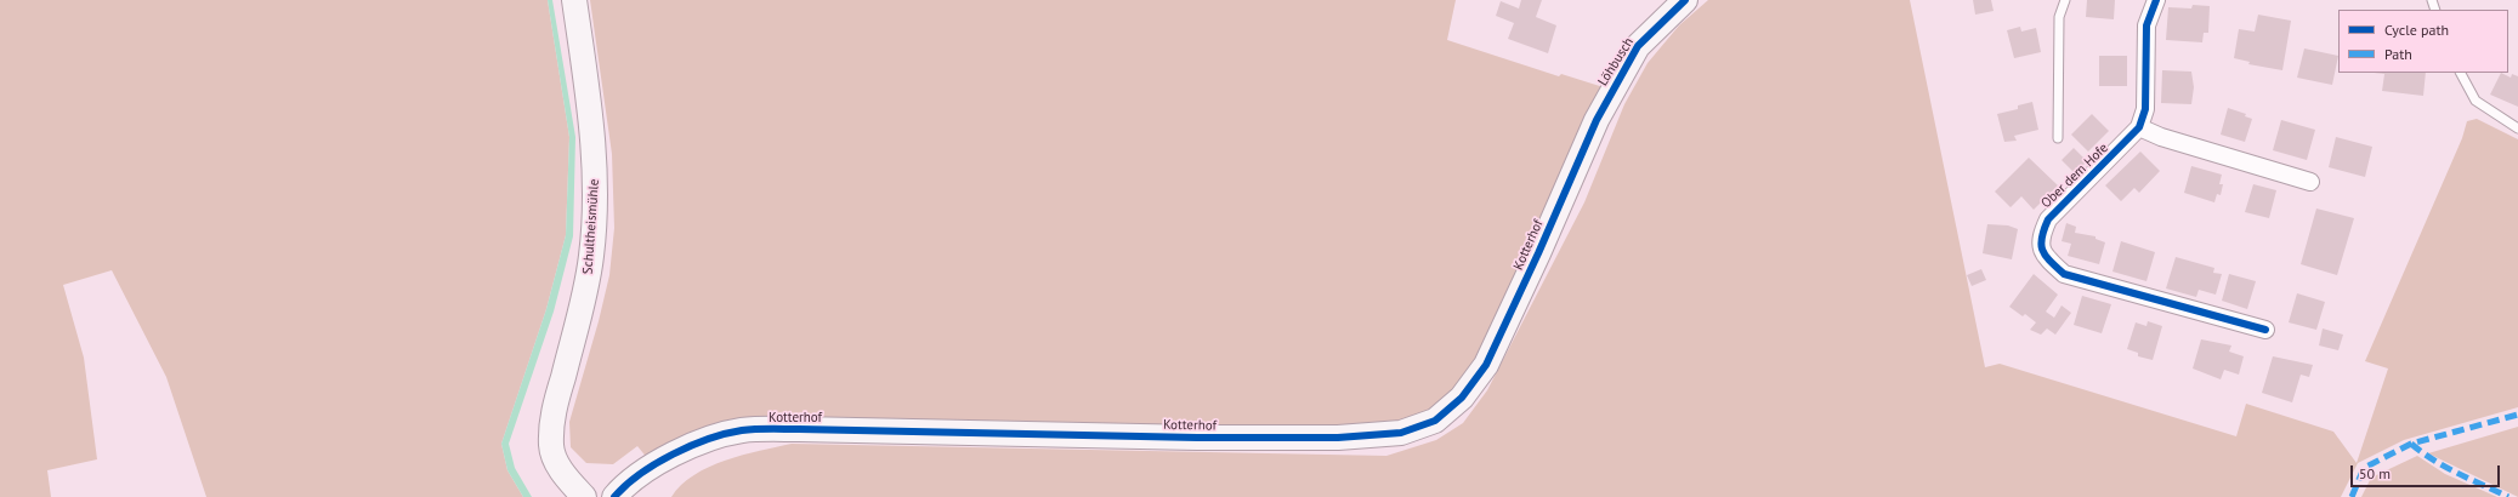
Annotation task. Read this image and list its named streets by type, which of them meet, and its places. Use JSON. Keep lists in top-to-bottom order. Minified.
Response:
{"streets":{"street":["Löhbusch","Ober dem Hofe","Schultheismühle","Kotterhof"]},"crossings":[["Löhbusch","Kotterhof"]],"legend":["Cycle path","Path"],"scale_bar":"50 m"}
